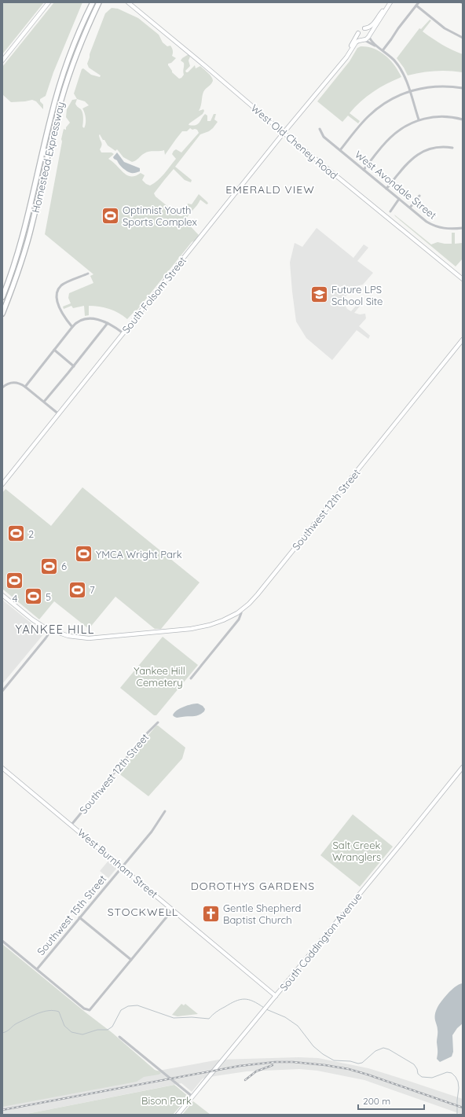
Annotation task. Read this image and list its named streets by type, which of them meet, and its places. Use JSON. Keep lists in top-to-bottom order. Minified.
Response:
{"streets":{"highway":["Homestead Expressway"],"street":["West Old Cheney Road","West Avondale Street","South Folsom Street","Southwest 12th Street","West Burnham Street","Southwest 15th Street","South Coddington Avenue"]},"crossings":[["West Old Cheney Road","South Folsom Street"],["Southwest 12th Street","West Burnham Street"],["West Burnham Street","Southwest 15th Street"],["West Burnham Street","South Coddington Avenue"]],"districts":["EMERALD VIEW","YANKEE HILL","DOROTHYS GARDENS","STOCKWELL"],"parks":["Yankee Hill Cemetery","Salt Creek Wranglers","Bison Park"],"places":{"sports":["Optimist Youth Sports Complex","2","YMCA Wright Park","6","4","7","5"],"school or university":["Future LPS School Site"],"church":["Gentle Shepherd Baptist Church"]},"scale_bar":"200 m"}
